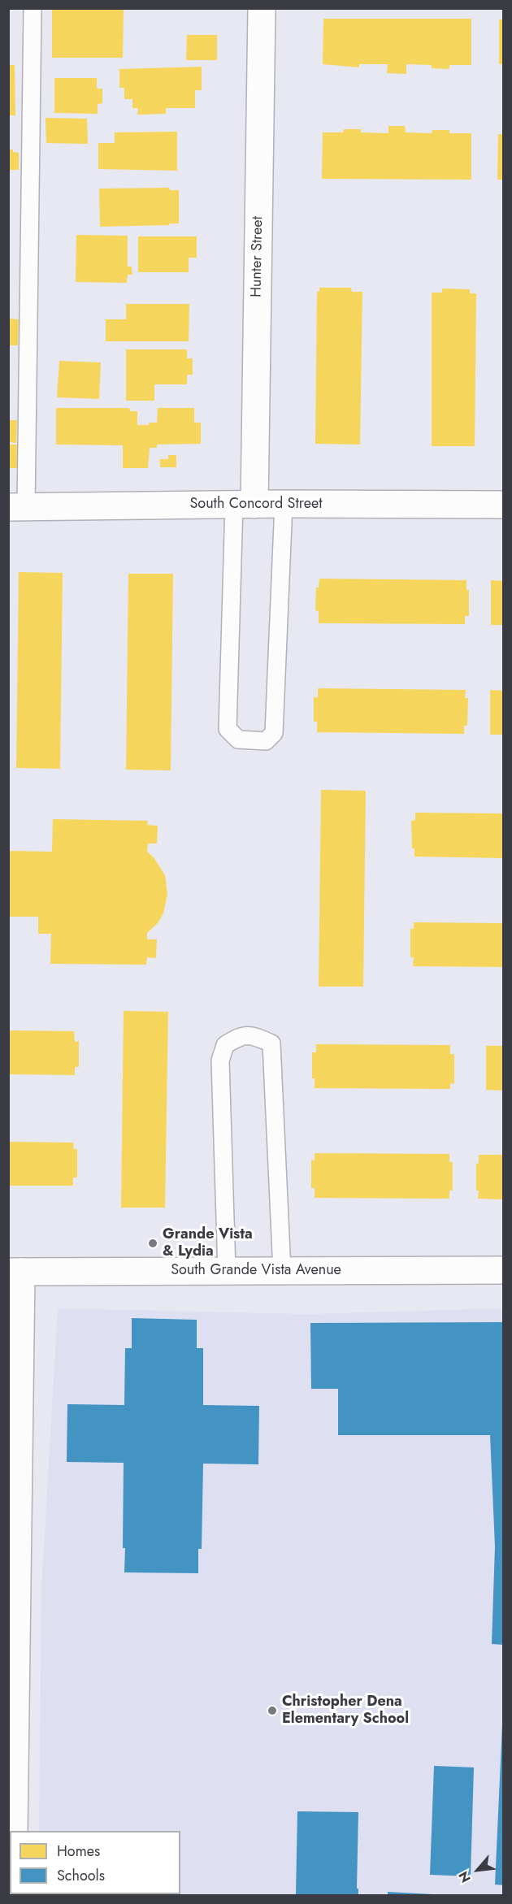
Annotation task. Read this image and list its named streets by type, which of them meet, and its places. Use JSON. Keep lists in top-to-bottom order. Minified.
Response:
{"streets":{"street":["Hunter Street","South Concord Street","South Grande Vista Avenue"]},"crossings":[["Hunter Street","South Concord Street"]],"places":["Grande Vista & Lydia","Christopher Dena Elementary School"],"legend":["Homes","Schools"],"north":"bottom left"}
